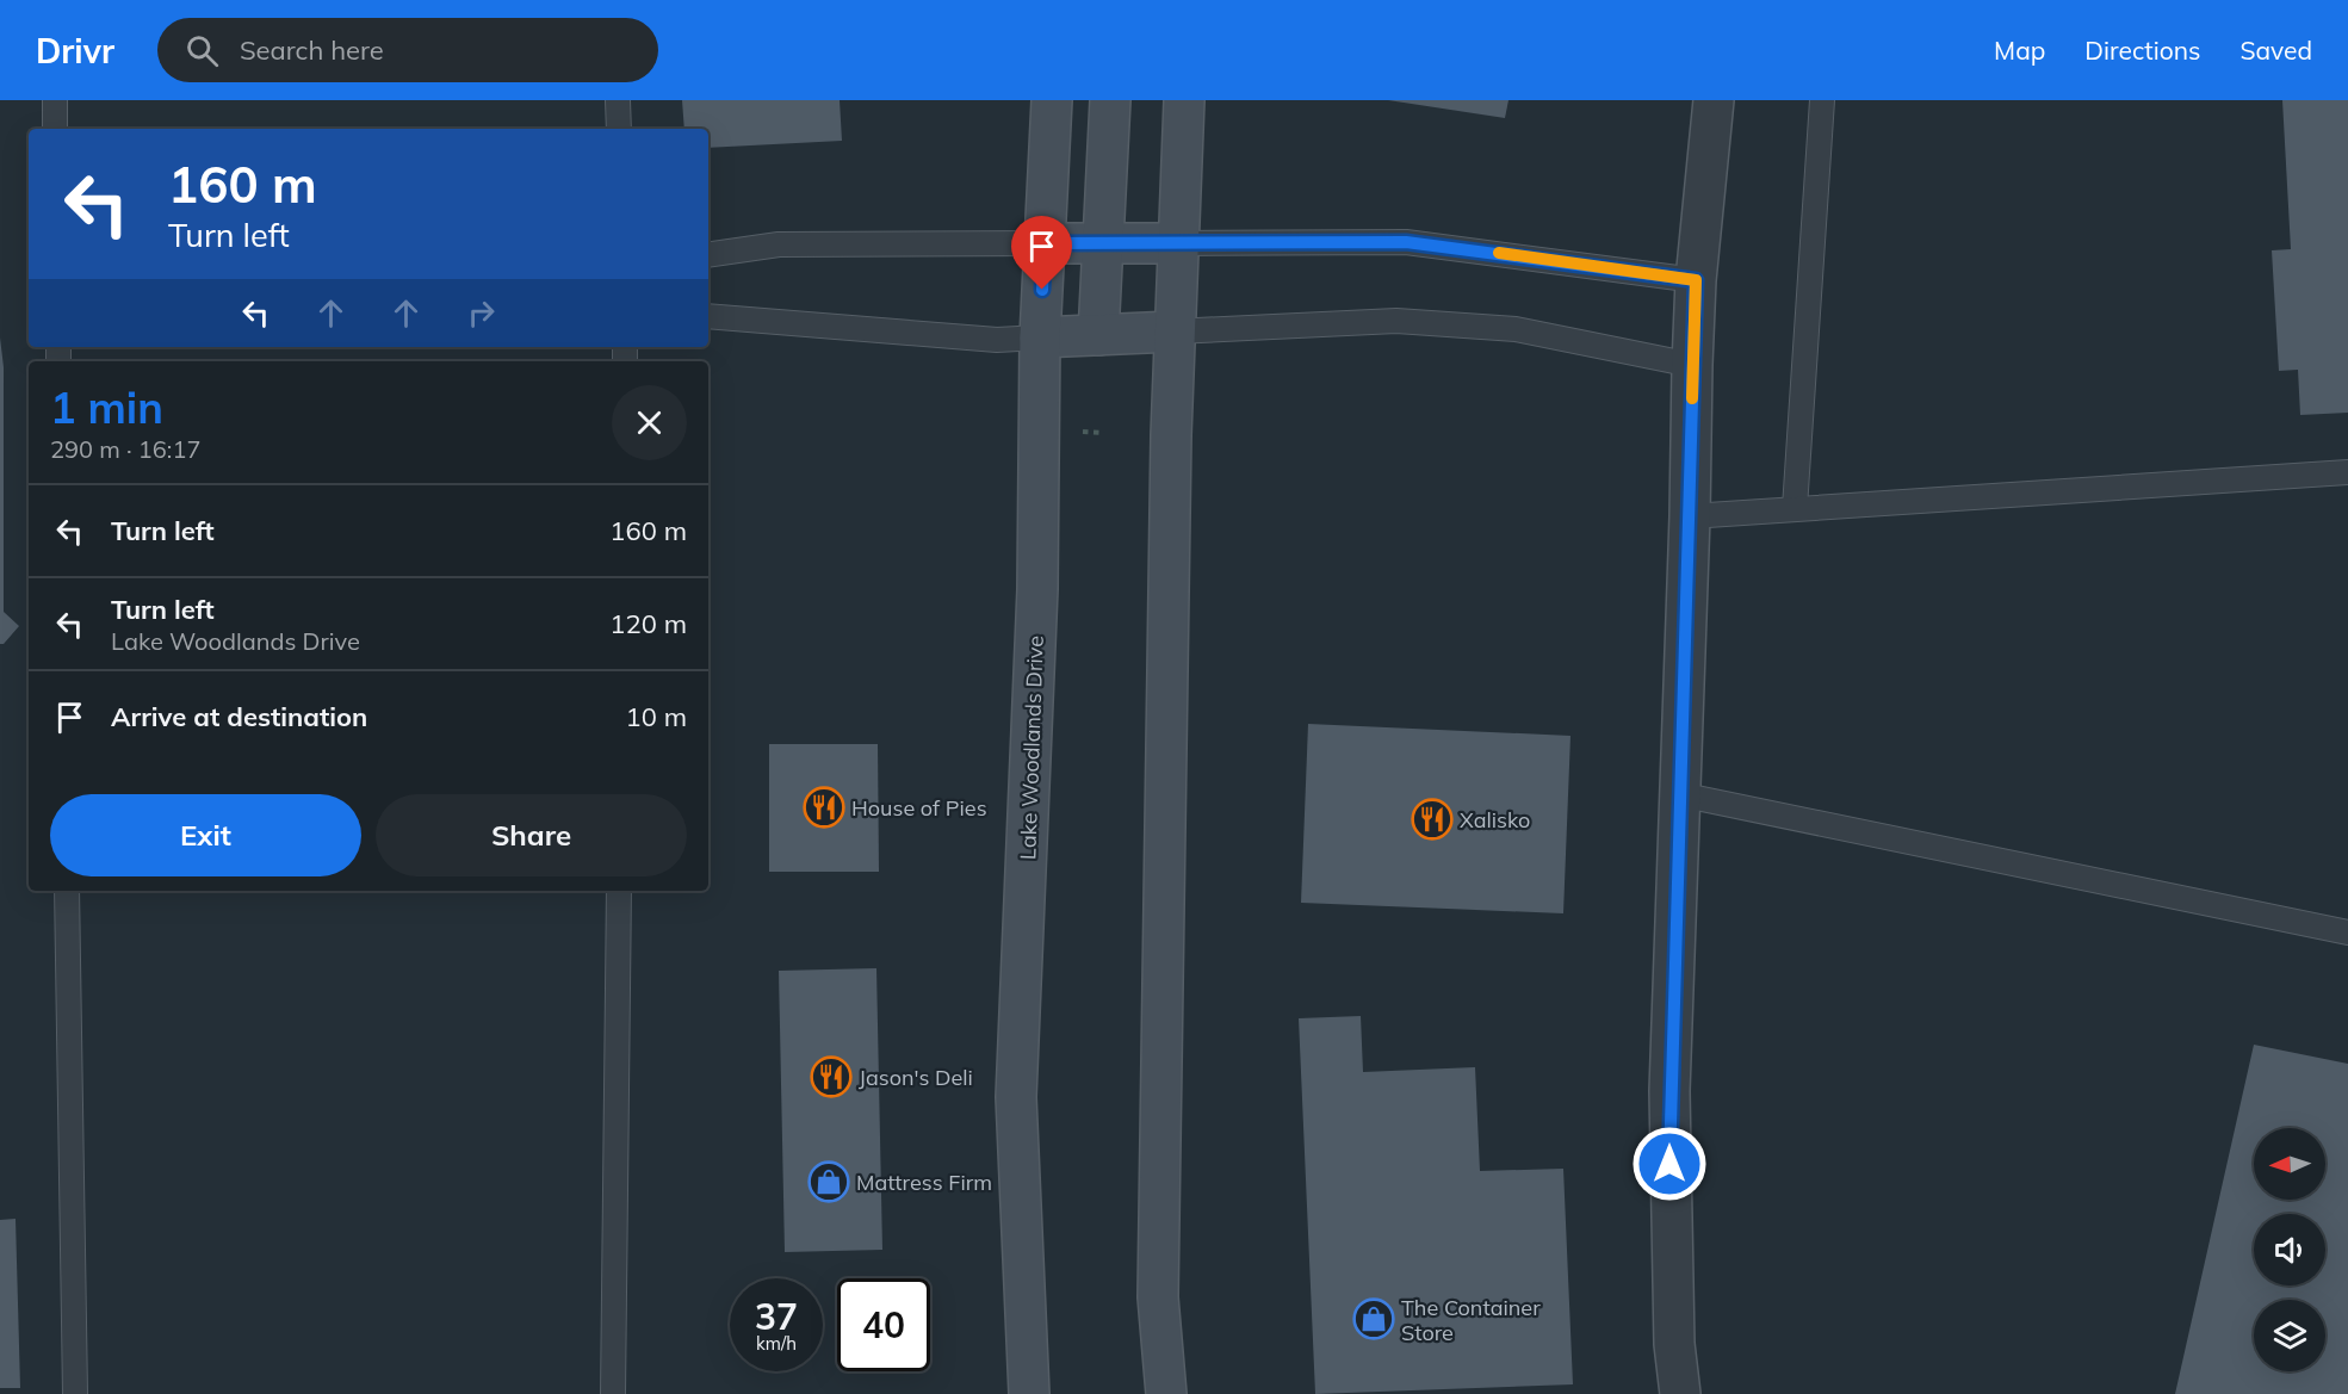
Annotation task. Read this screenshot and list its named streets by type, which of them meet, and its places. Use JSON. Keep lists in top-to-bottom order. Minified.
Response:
{"streets":{"main road":["Lake Woodlands Drive"]},"places":{"restaurant":["House of Pies","Xalisko","Jason's Deli"],"shop":["Mattress Firm","The Container Store"]},"north":"left","page":{"header":"Drivr","search":"Search here","nav":["Map","Directions","Saved"],"turn":["160 m","Turn left"],"heading":["1 min","290 m · 16:17"],"list":[{"name":"Turn left","value":"160 m"},{"name":"Turn left","note":"Lake Woodlands Drive","value":"120 m"},{"name":"Arrive at destination","value":"10 m"}],"buttons":["Exit","Share"],"speed":"37 km/h","limit":"40"}}
